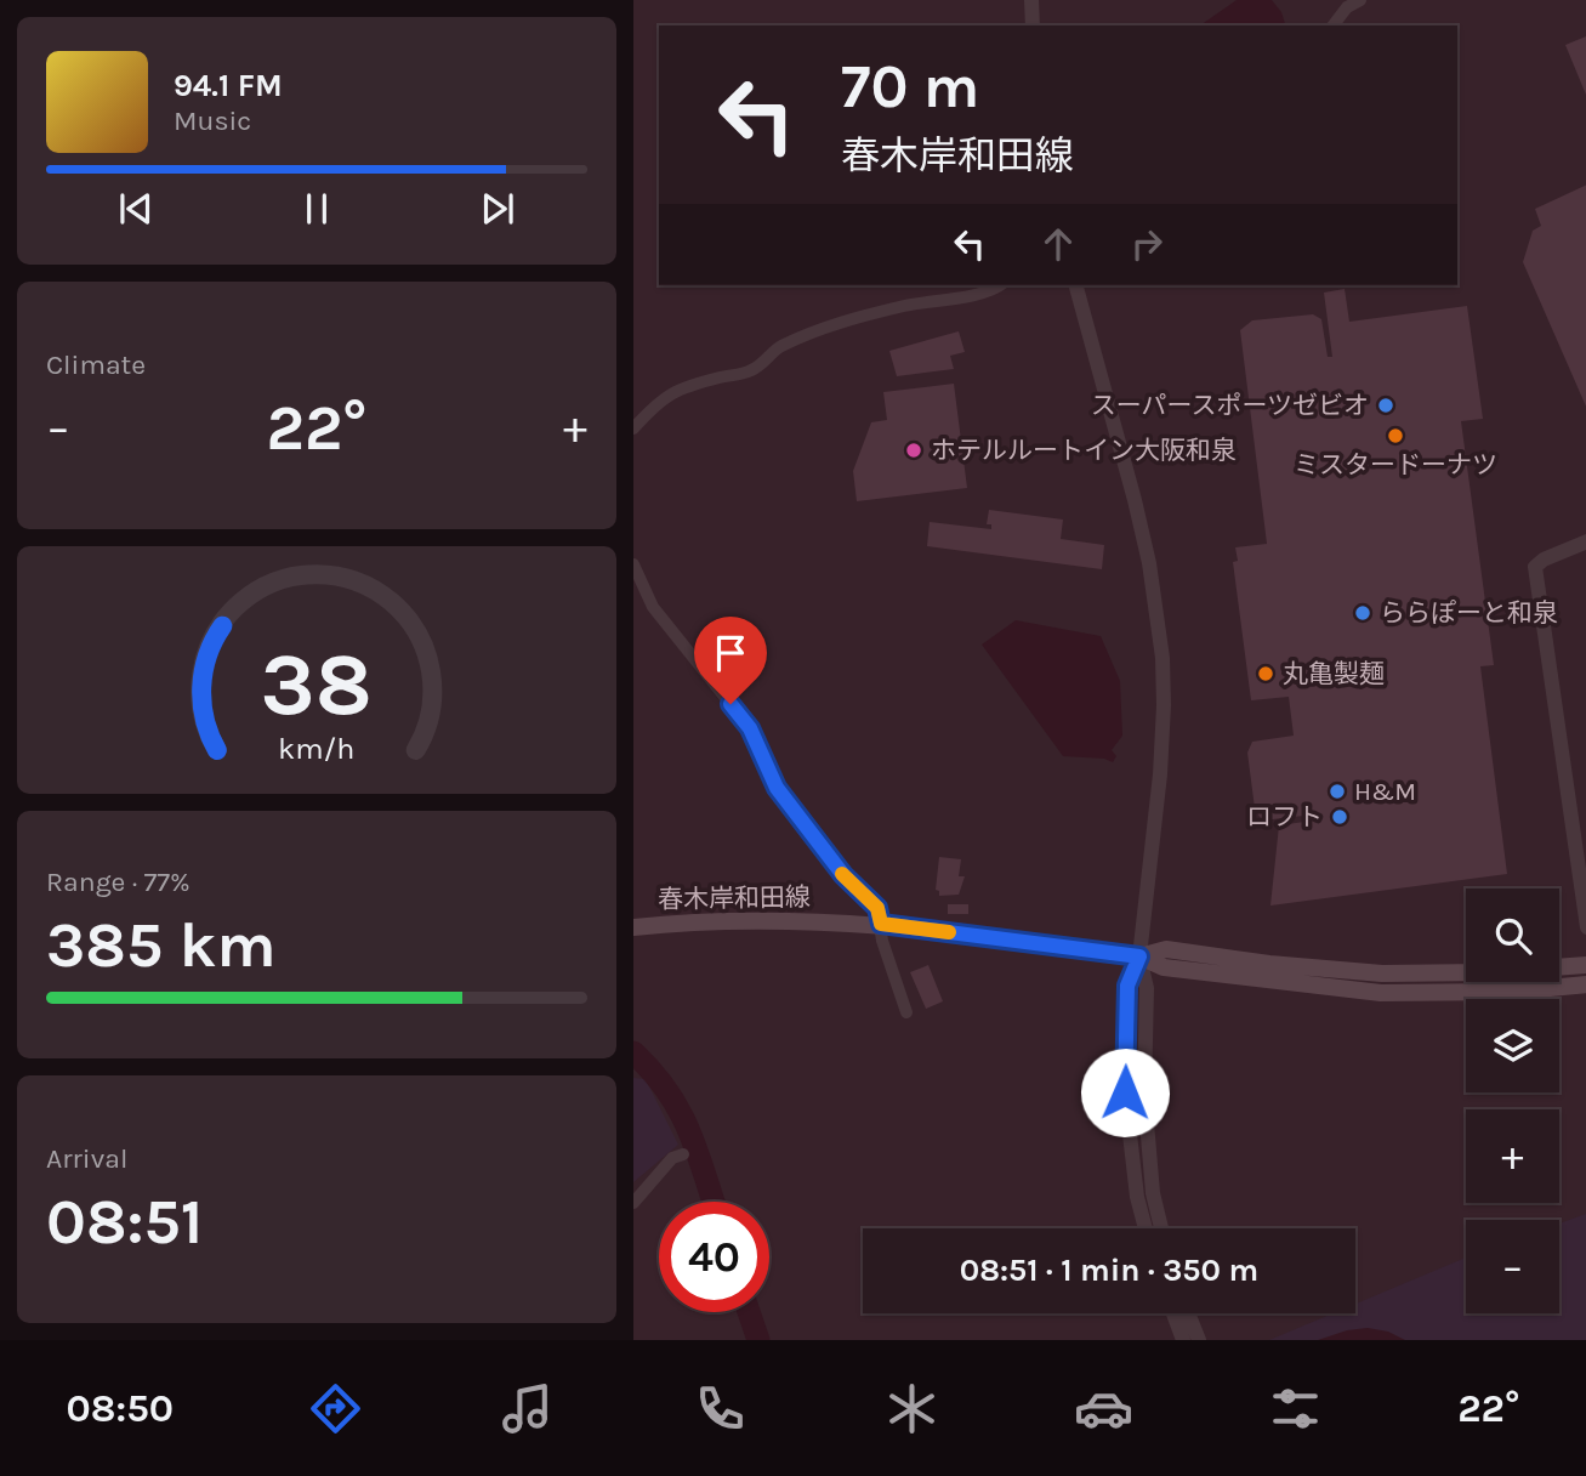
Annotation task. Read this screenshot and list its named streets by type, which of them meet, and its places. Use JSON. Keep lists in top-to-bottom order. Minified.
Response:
{"streets":{"main road":["春木岸和田線"]},"places":["スーパースポーツゼビオ","ミスタードーナツ","ホテルルートイン大阪和泉","ららぽーと和泉","丸亀製麺","H&M","ロフト"],"page":{"turn":["70 m","春木岸和田線"],"song":["94.1 FM","Music"],"tile":["Climate",["Range · 77%","385 km"],["Arrival","08:51"]],"heat":["−","22°","+"],"map_buttons":["+","−"],"limit":"40","trip":"08:51 · 1 min · 350 m","tabs":["08:50","22°"],"gauge":["38","km/h"]}}
